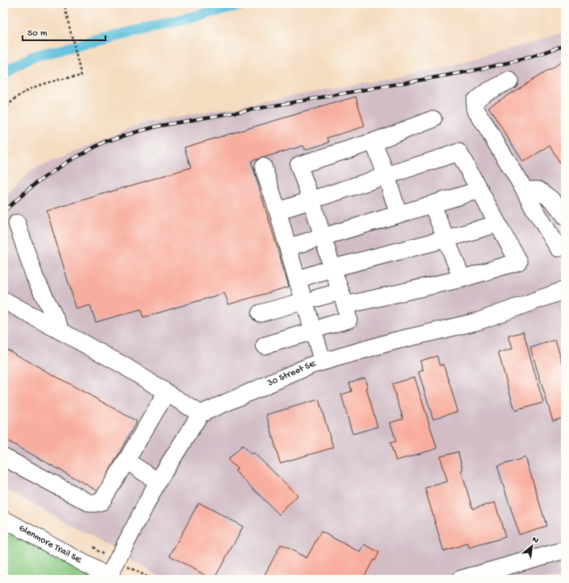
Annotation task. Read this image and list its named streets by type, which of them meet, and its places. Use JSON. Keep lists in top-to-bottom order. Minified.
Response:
{"streets":{"street":["30 Street SE","Glenmore Trail SE"]},"scale_bar":"50 m","north":"top right"}
